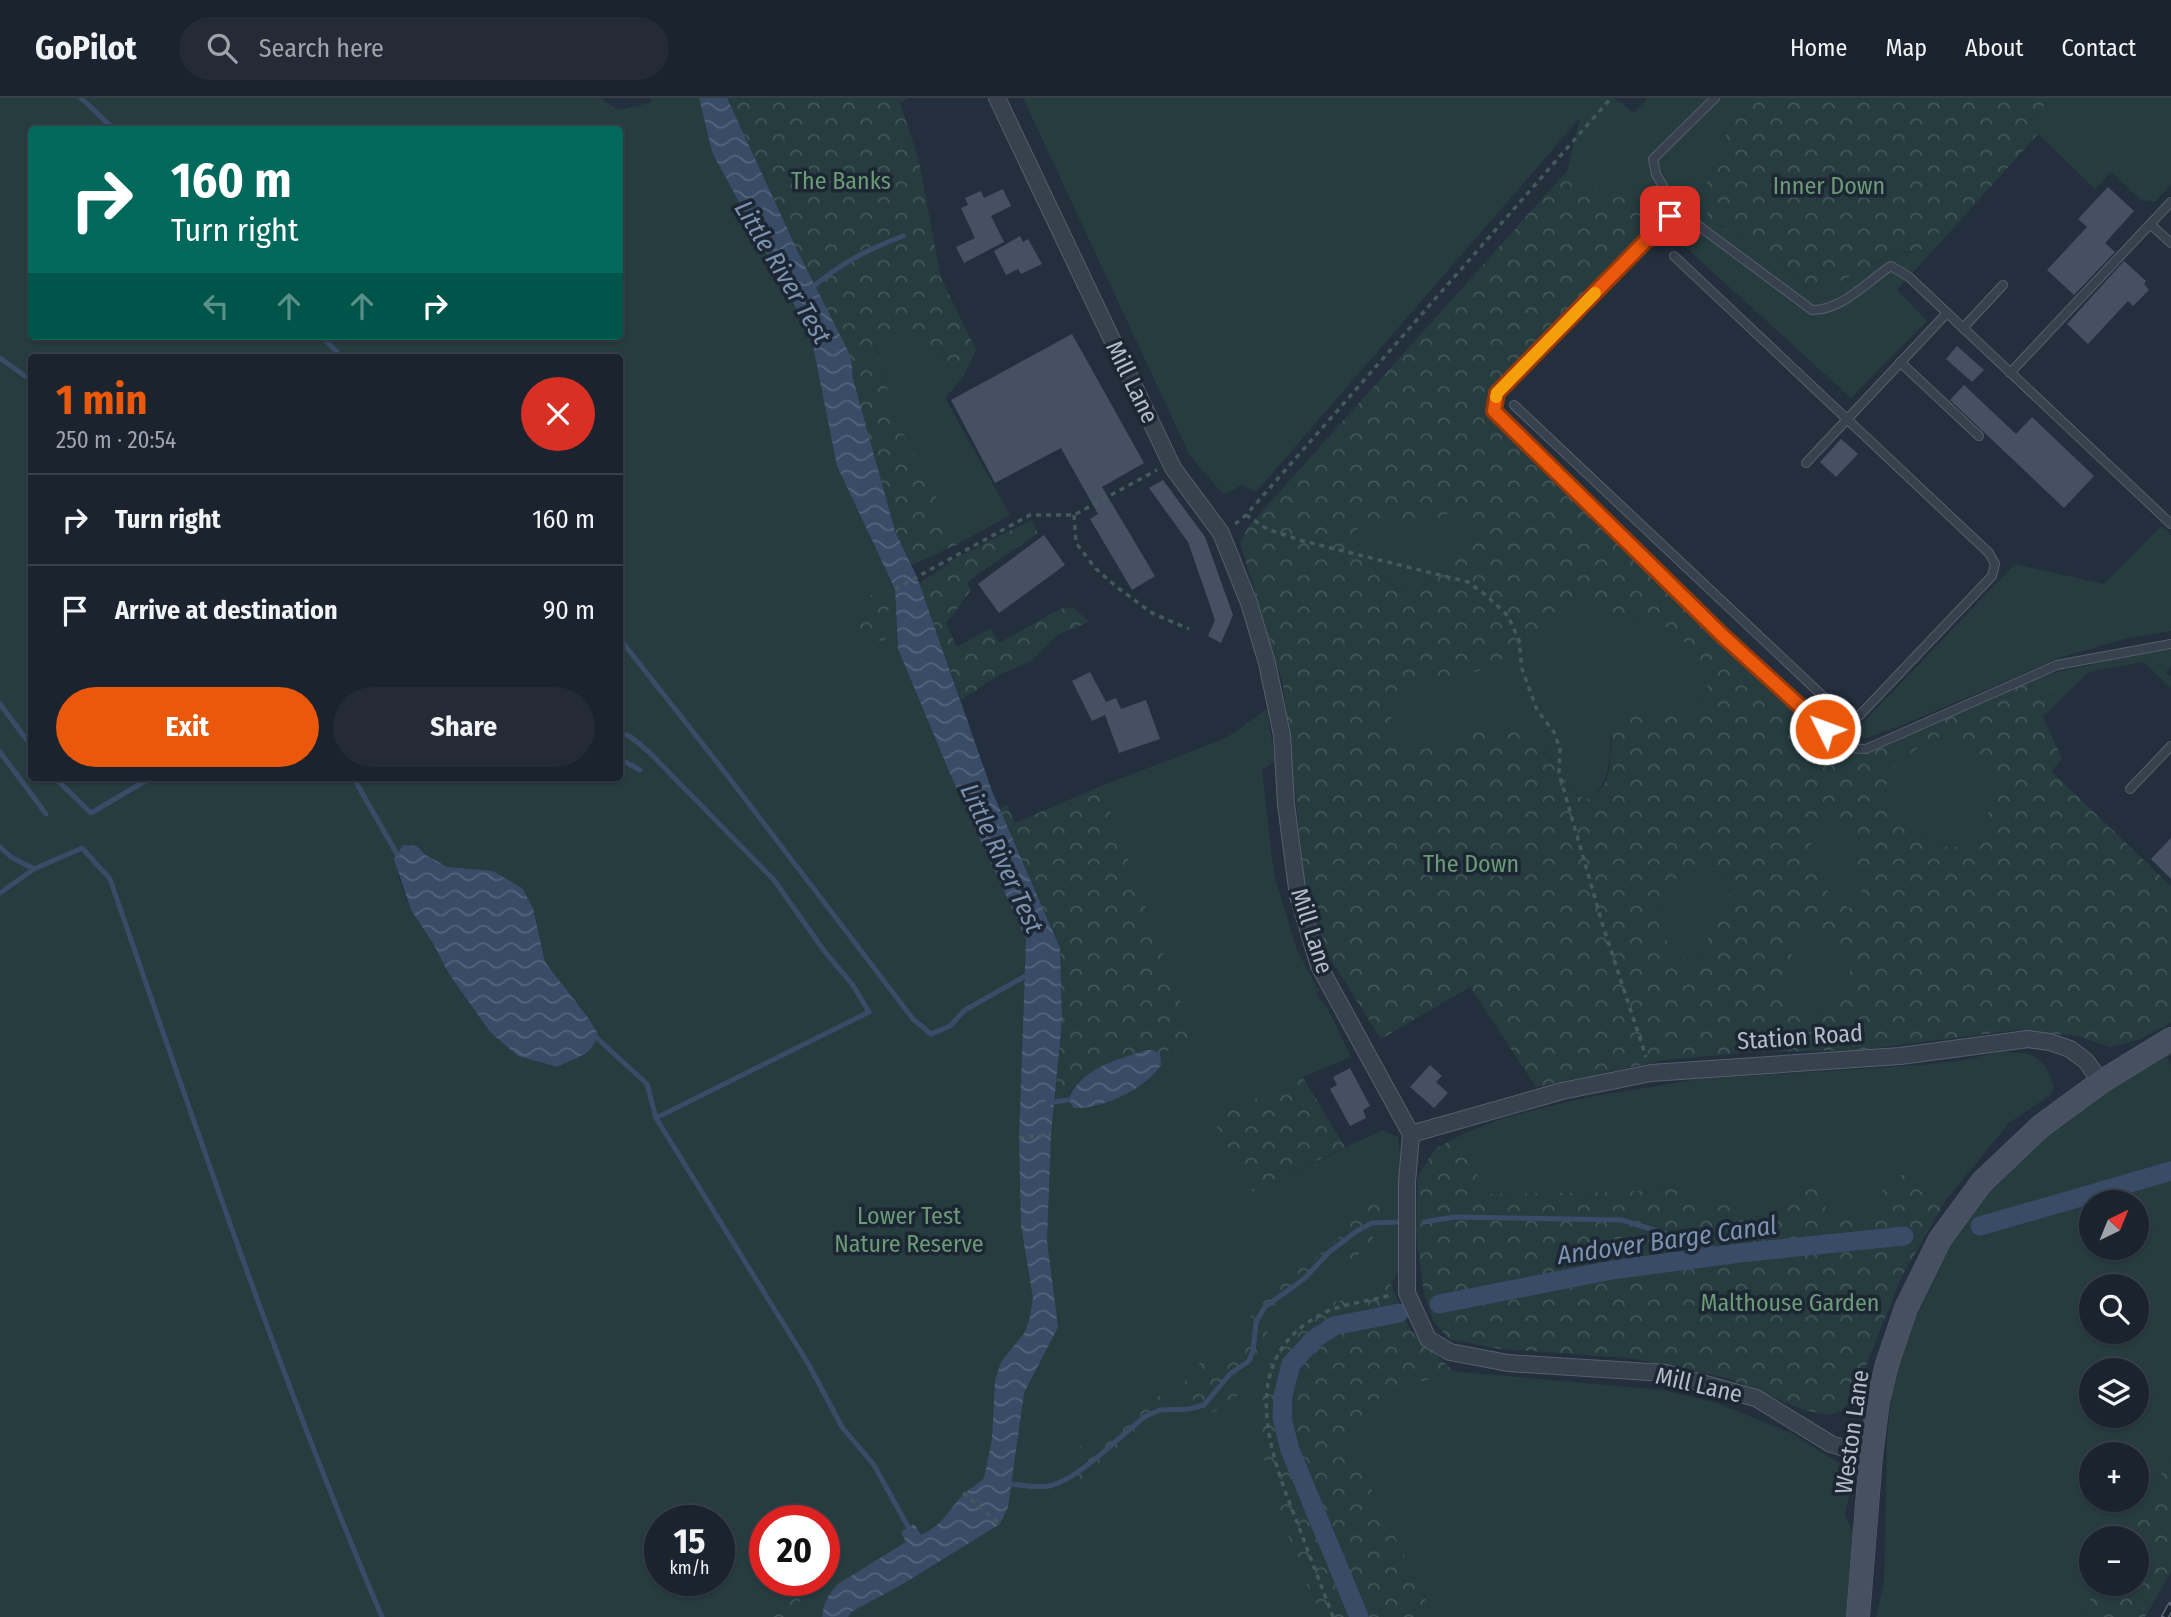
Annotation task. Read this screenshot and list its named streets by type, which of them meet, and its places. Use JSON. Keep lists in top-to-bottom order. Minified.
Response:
{"streets":{"street":["Mill Lane","Station Road","Weston Lane"]},"crossings":[["Mill Lane","Station Road"],["Mill Lane","Weston Lane"],["Station Road","Weston Lane"]],"water":["Little River Test","Andover Barge Canal"],"parks":["The Banks","Inner Down","The Down","Lower Test Nature Reserve","Malthouse Garden"],"north":"top right","page":{"header":"GoPilot","search":"Search here","nav":["Home","Map","About","Contact"],"turn":["160 m","Turn right"],"heading":["1 min","250 m · 20:54"],"list":[{"name":"Turn right","value":"160 m"},{"name":"Arrive at destination","value":"90 m"}],"buttons":["Exit","Share"],"map_buttons":["+","−"],"speed":"15 km/h","limit":"20"}}
